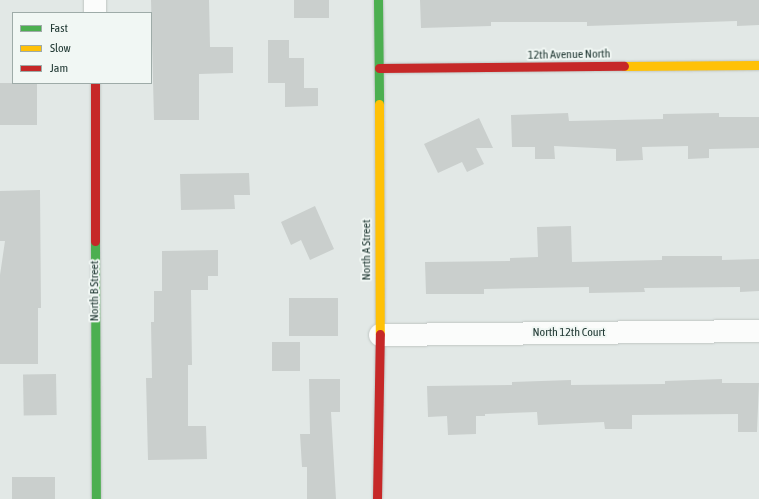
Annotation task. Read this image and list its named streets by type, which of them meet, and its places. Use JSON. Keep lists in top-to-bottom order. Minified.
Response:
{"streets":{"street":["12th Avenue North","North A Street","North B Street","North 12th Court"]},"crossings":[["12th Avenue North","North A Street"],["North A Street","North 12th Court"]],"legend":["Fast","Slow","Jam"]}
